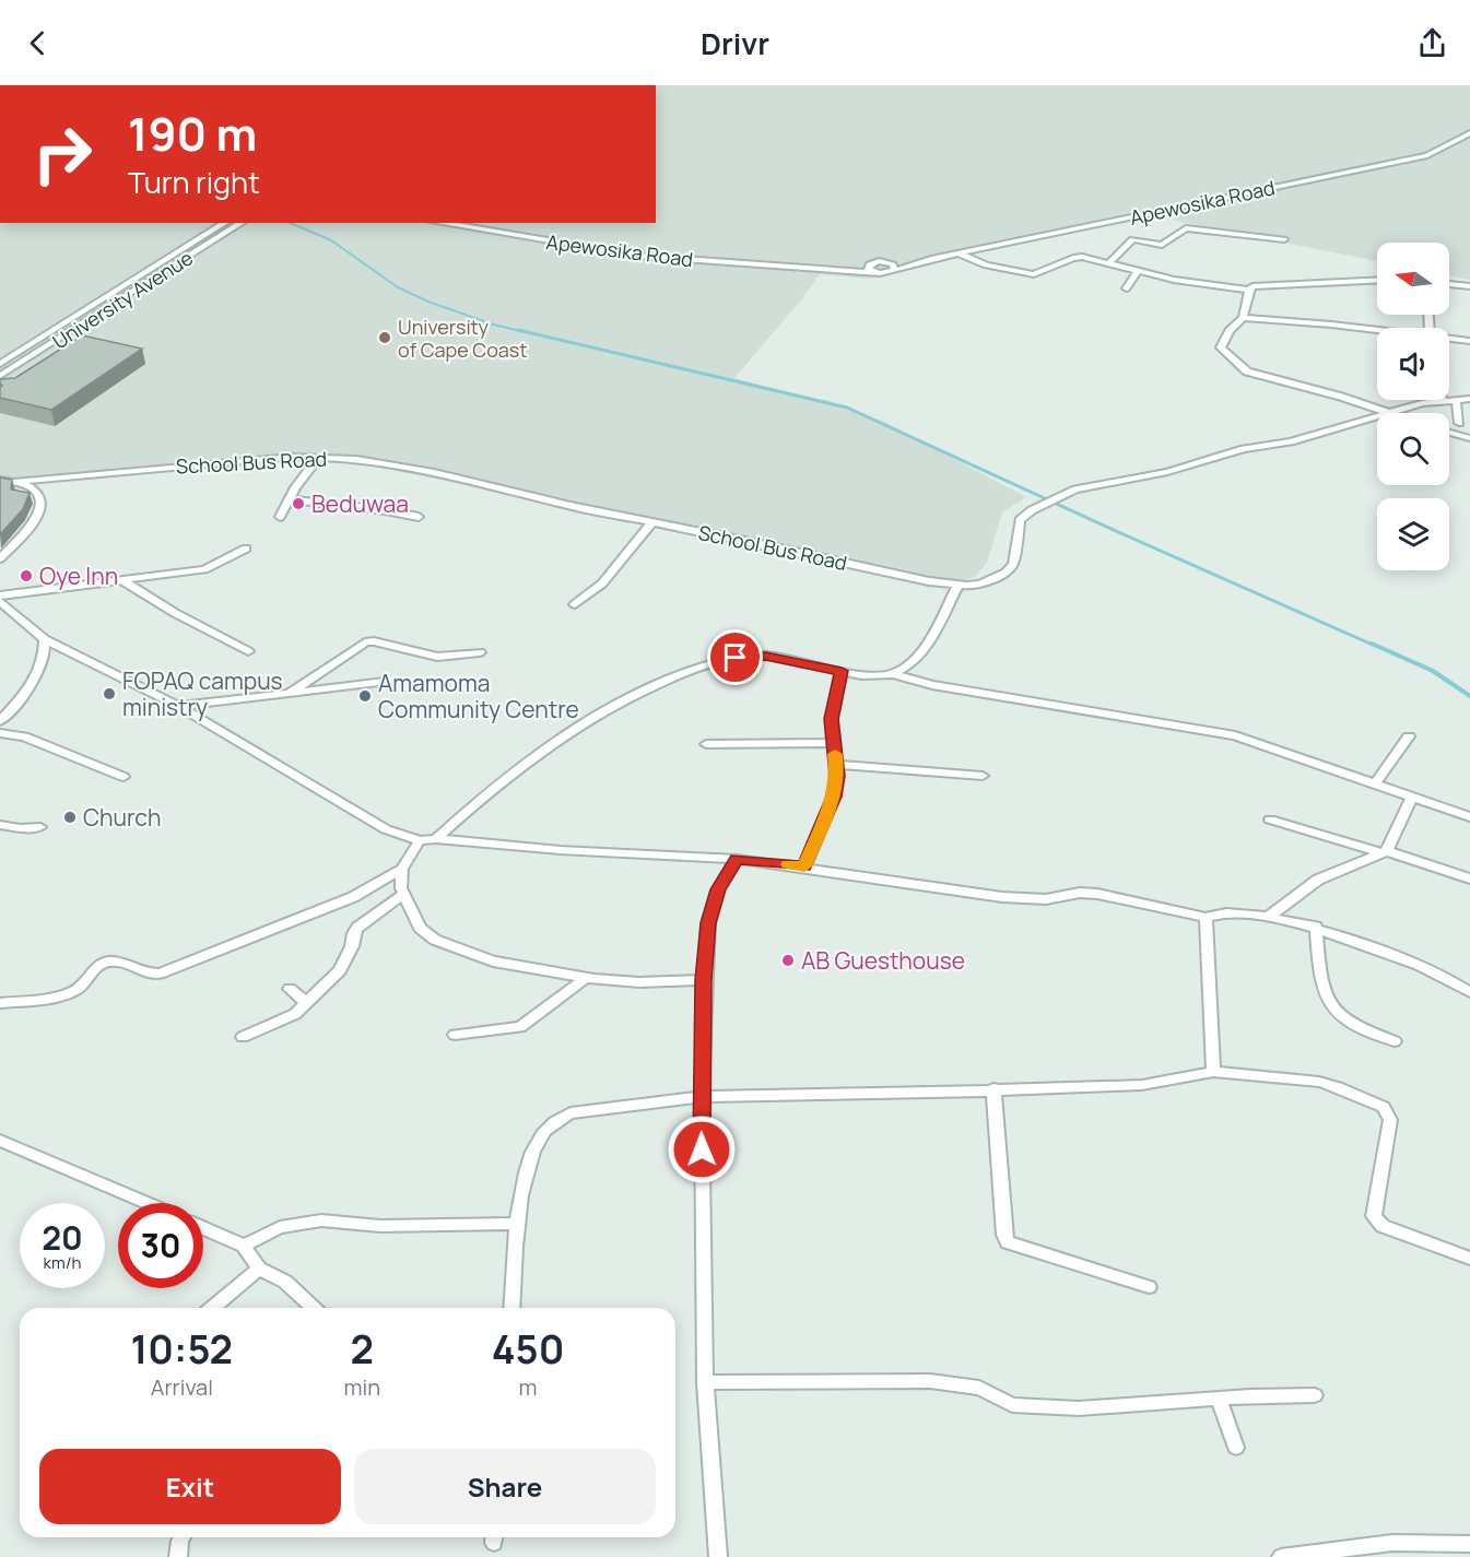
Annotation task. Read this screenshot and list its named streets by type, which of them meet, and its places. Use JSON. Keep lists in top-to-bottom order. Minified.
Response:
{"streets":{"street":["Apewosika Road","University Avenue","School Bus Road"]},"places":["University of Cape Coast","Beduwaa","Oye Inn","FOPAQ campus ministry","Amamoma Community Centre","Church","AB Guesthouse"],"north":"left","page":{"header":"Drivr","turn":["190 m","Turn right"],"speed":"20 km/h","limit":"30","eta":["10:52","Arrival","2","min","450","m"],"buttons":["Exit","Share"]}}
